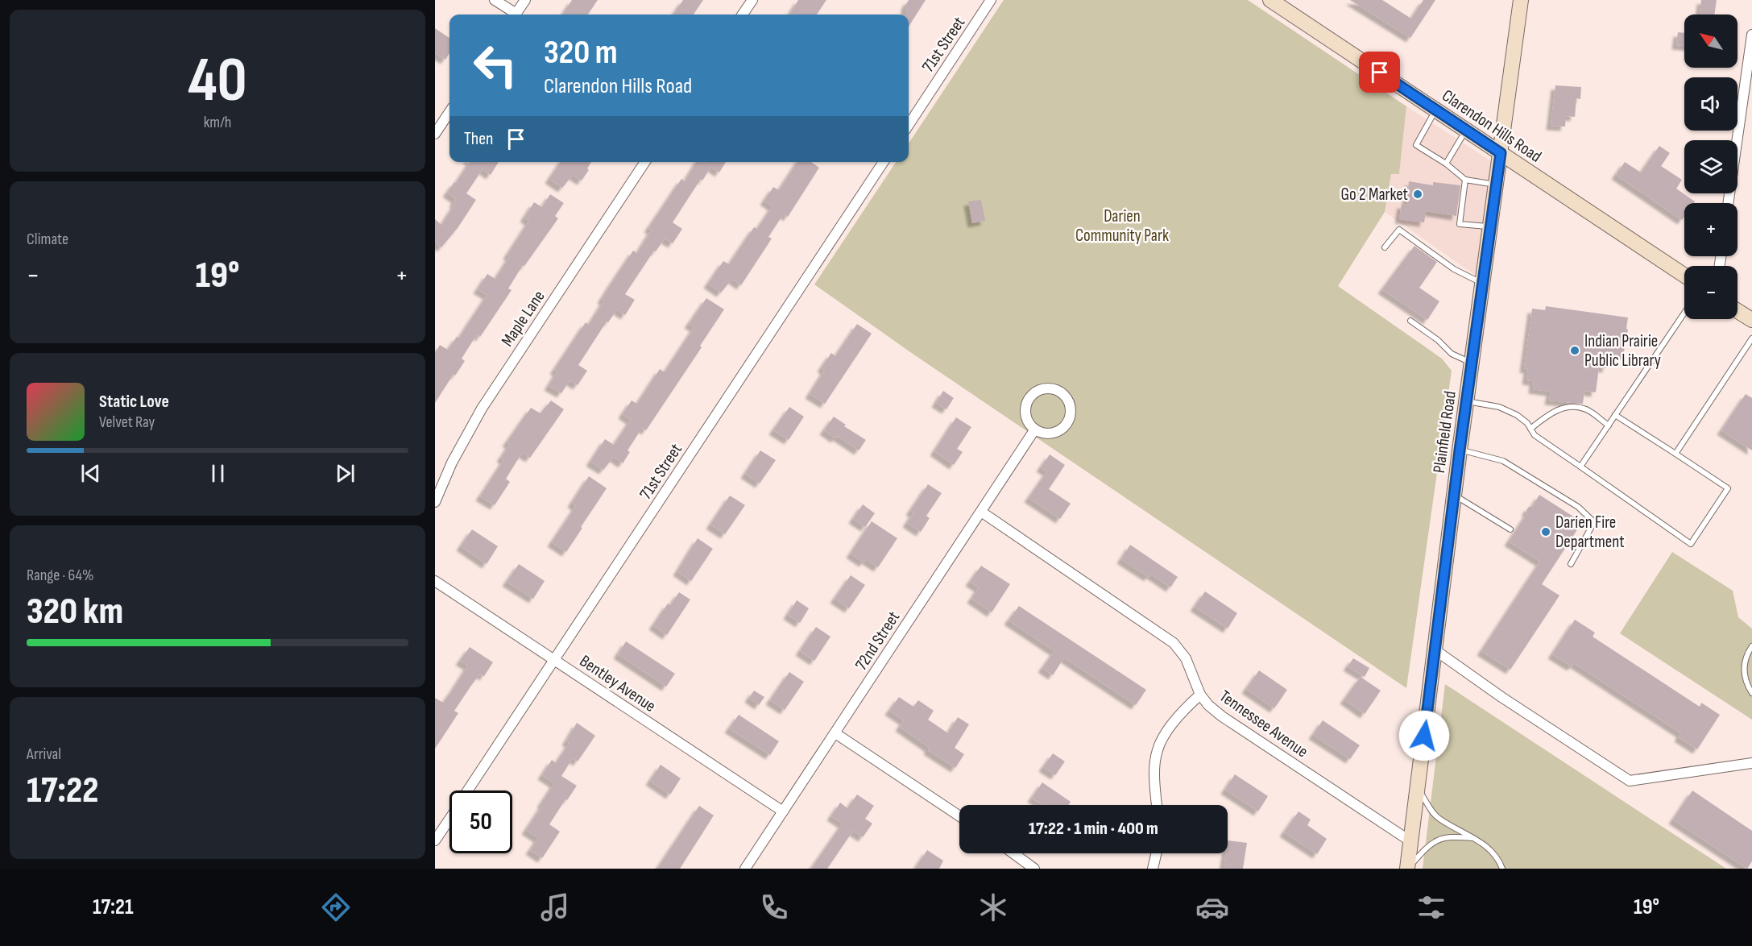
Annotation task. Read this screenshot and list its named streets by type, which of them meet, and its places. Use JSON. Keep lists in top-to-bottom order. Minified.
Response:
{"streets":{"main road":["Clarendon Hills Road","Plainfield Road"],"street":["71st Street","Maple Lane","72nd Street","Bentley Avenue","Tennessee Avenue"]},"crossings":[["71st Street","Bentley Avenue"],["Clarendon Hills Road","Plainfield Road"],["Plainfield Road","Tennessee Avenue"],["72nd Street","Bentley Avenue"],["72nd Street","Tennessee Avenue"]],"parks":["Darien Community Park"],"places":["Go 2 Market","Indian Prairie Public Library","Darien Fire Department"],"north":"top left","page":{"tile":[["40","km/h"],"Climate",["Range · 64%","320 km"],["Arrival","17:22"]],"map_buttons":["+","−"],"turn":["320 m","Clarendon Hills Road"],"then":"Then","heat":["−","19°","+"],"song":["Static Love","Velvet Ray"],"limit":"50","trip":"17:22 · 1 min · 400 m","tabs":["17:21","19°"]}}
